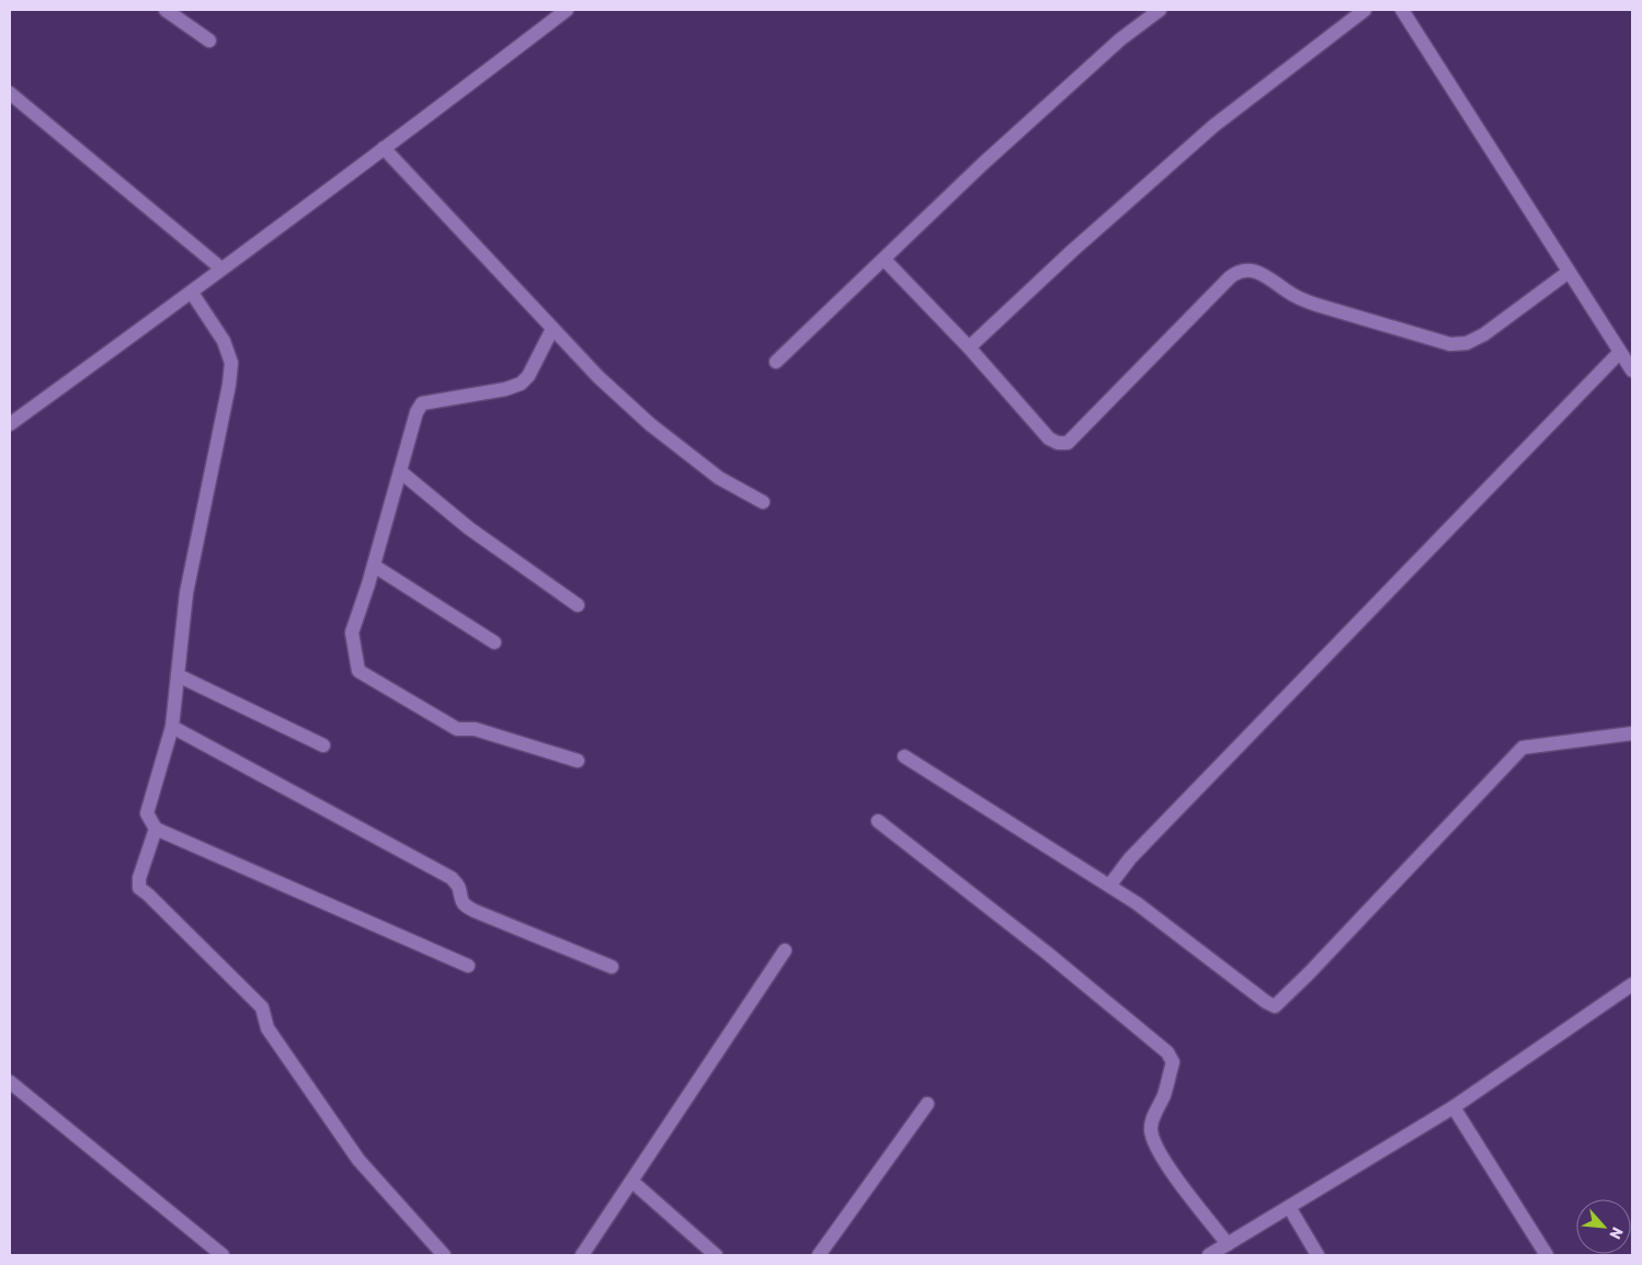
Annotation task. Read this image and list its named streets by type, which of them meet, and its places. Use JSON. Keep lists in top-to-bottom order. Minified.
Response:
{"north":"bottom right"}
